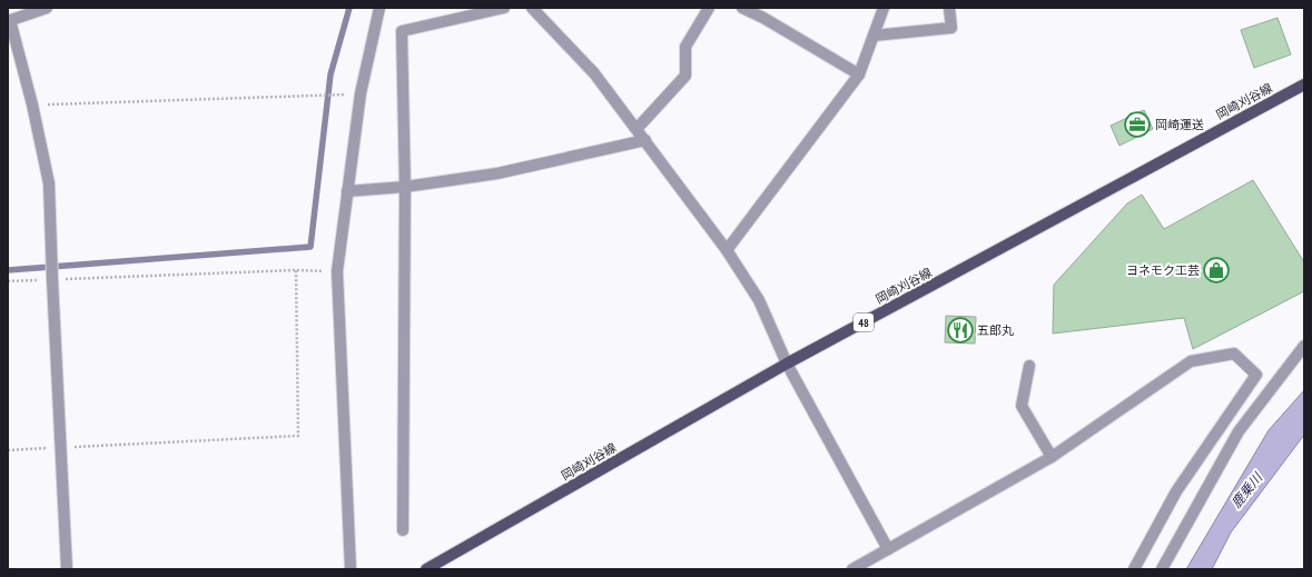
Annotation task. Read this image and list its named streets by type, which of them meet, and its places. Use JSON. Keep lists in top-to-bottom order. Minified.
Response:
{"streets":{"main road":["岡崎刈谷線","48"]},"water":["鹿乗川"],"places":{"office":["岡崎運送"],"shop":["ヨネモク工芸"],"restaurant":["五郎丸"]}}
